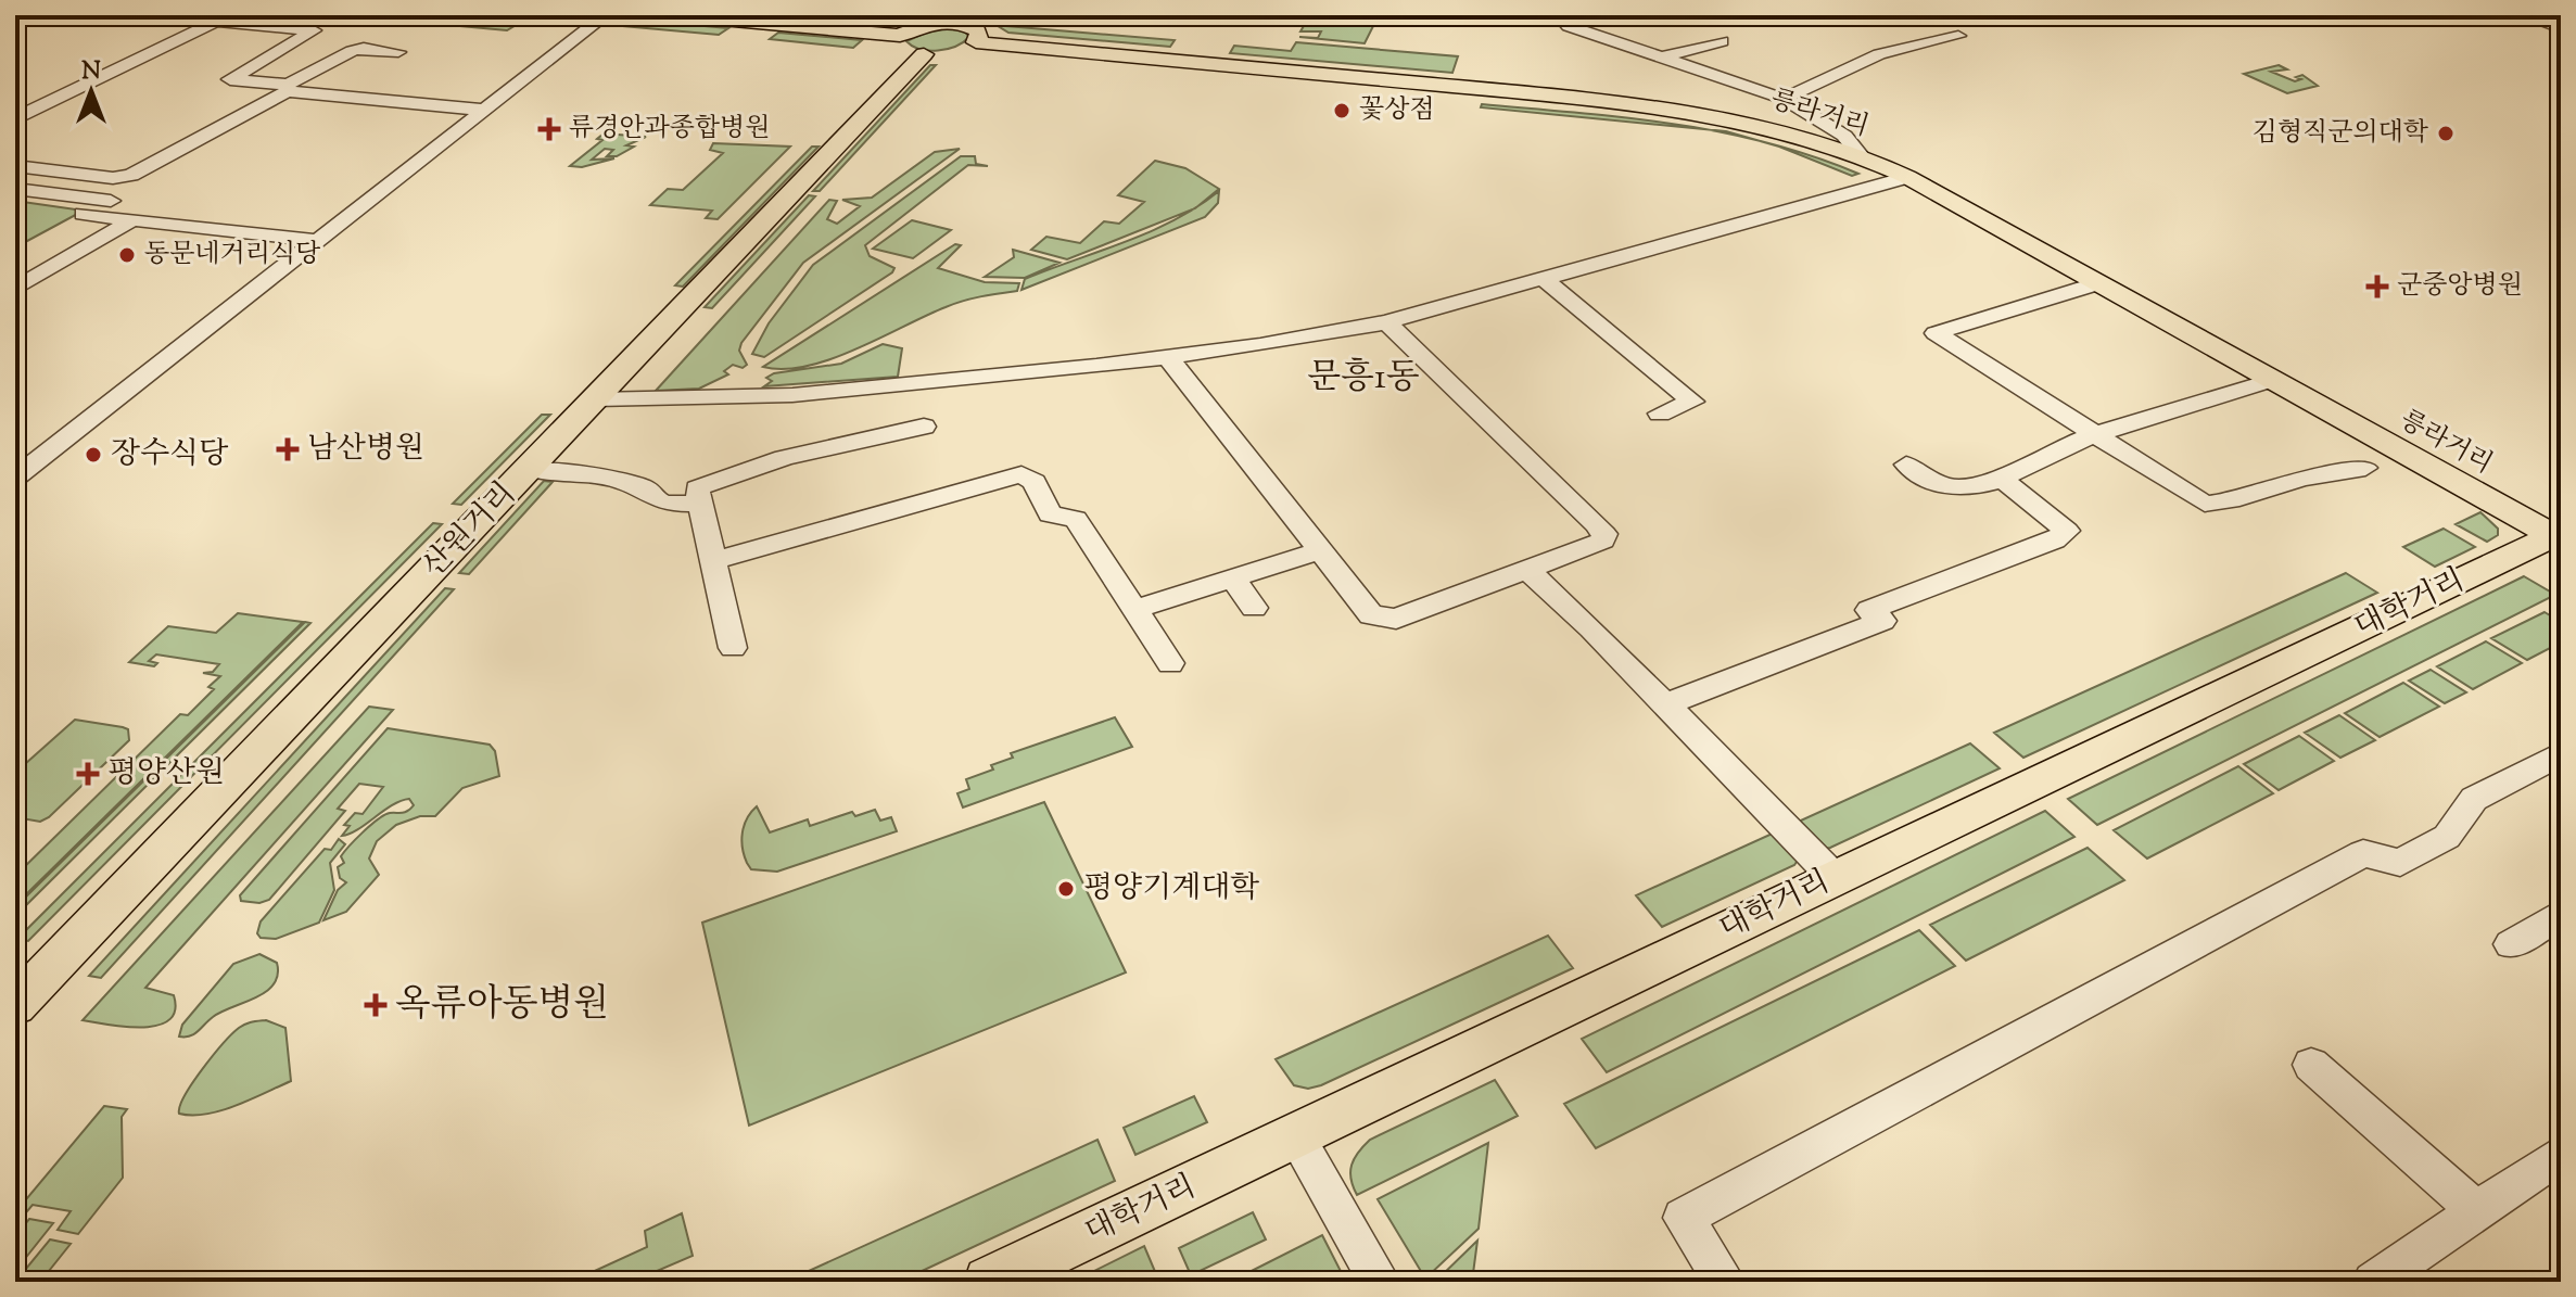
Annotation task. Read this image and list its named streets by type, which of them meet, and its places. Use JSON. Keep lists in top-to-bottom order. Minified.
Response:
{"streets":{"main road":["릉라거리","산원거리","대학거리"]},"crossings":[["릉라거리","대학거리"]],"districts":["문흥1동"],"places":{"other":["꽃상점","김형직군의대학","동문네거리식당","장수식당","평양기계대학"],"health":["류경안과종합병원","군중앙병원","남산병원","평양산원","옥류아동병원"]},"north":"top"}
